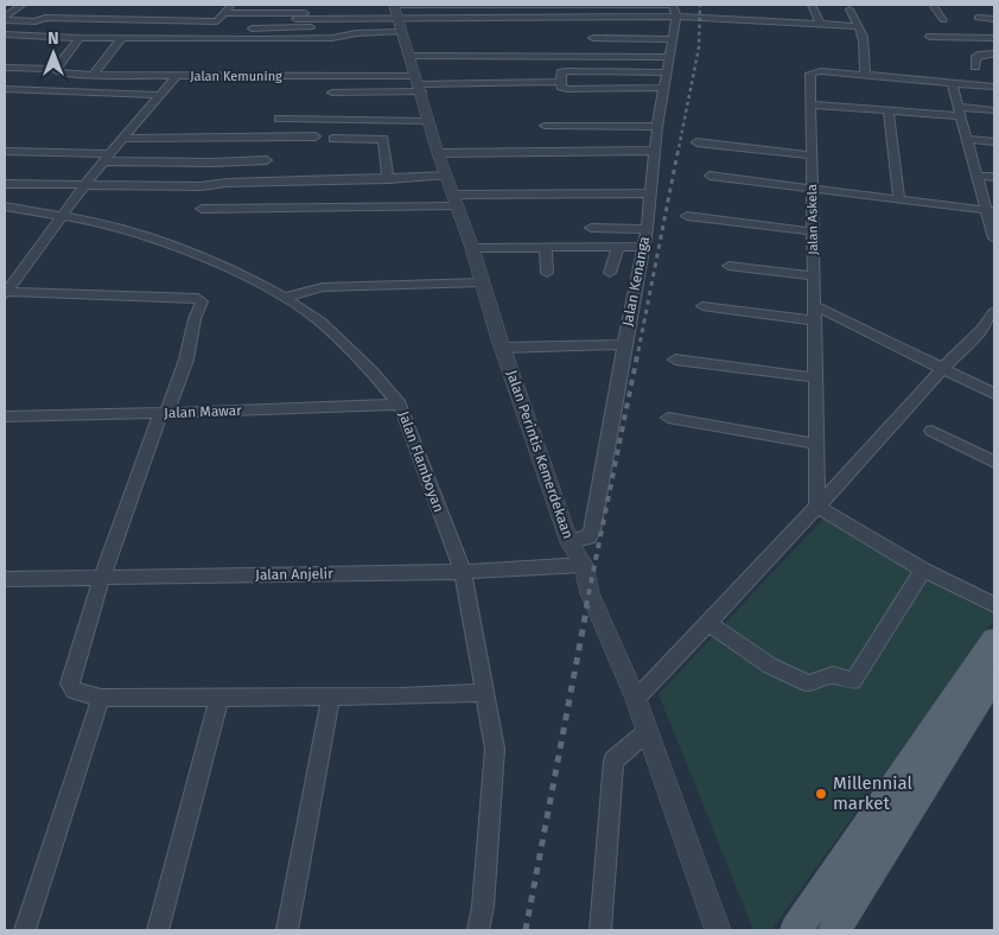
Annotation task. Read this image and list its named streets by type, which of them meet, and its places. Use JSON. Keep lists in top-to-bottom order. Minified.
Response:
{"streets":{"street":["Jalan Kemuning","Jalan Askela","Jalan Kenanga","Jalan Mawar","Jalan Perintis Kemerdekaan","Jalan Flamboyan","Jalan Anjelir"]},"crossings":[["Jalan Kemuning","Jalan Perintis Kemerdekaan"],["Jalan Kenanga","Jalan Perintis Kemerdekaan"],["Jalan Mawar","Jalan Flamboyan"],["Jalan Perintis Kemerdekaan","Jalan Anjelir"],["Jalan Flamboyan","Jalan Anjelir"]],"places":["Millennial market"],"north":"top"}
